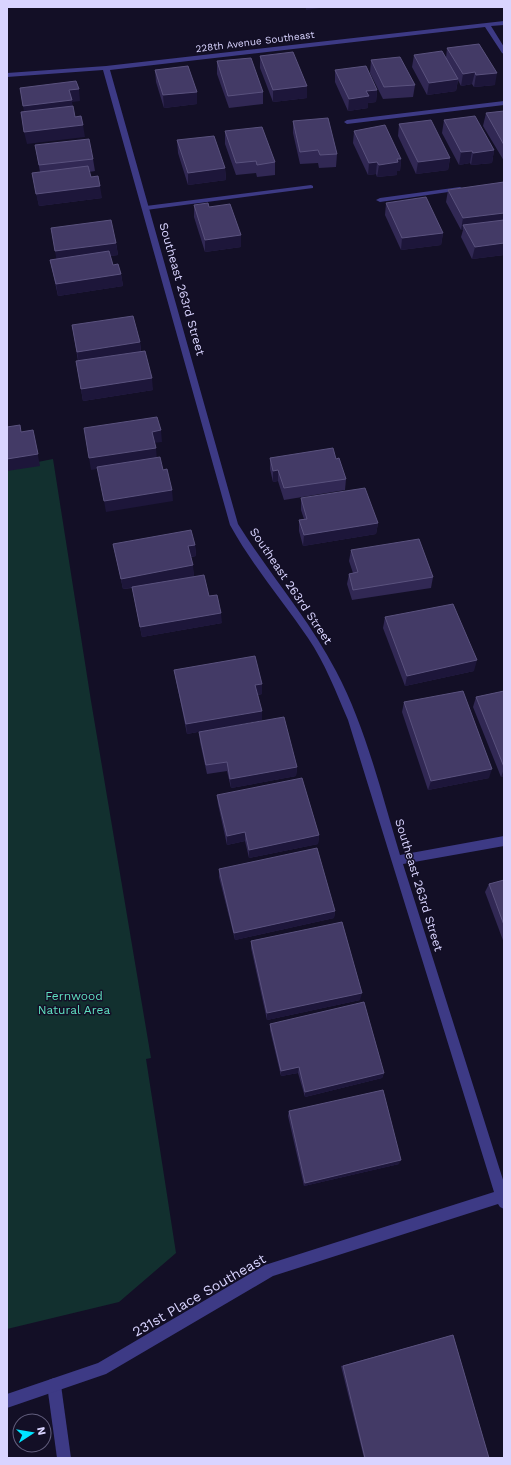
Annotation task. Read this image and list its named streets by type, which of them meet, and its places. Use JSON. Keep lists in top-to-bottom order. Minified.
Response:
{"streets":{"street":["228th Avenue Southeast","Southeast 263rd Street","231st Place Southeast"]},"crossings":[["228th Avenue Southeast","Southeast 263rd Street"],["Southeast 263rd Street","231st Place Southeast"]],"parks":["Fernwood Natural Area"],"north":"right"}
